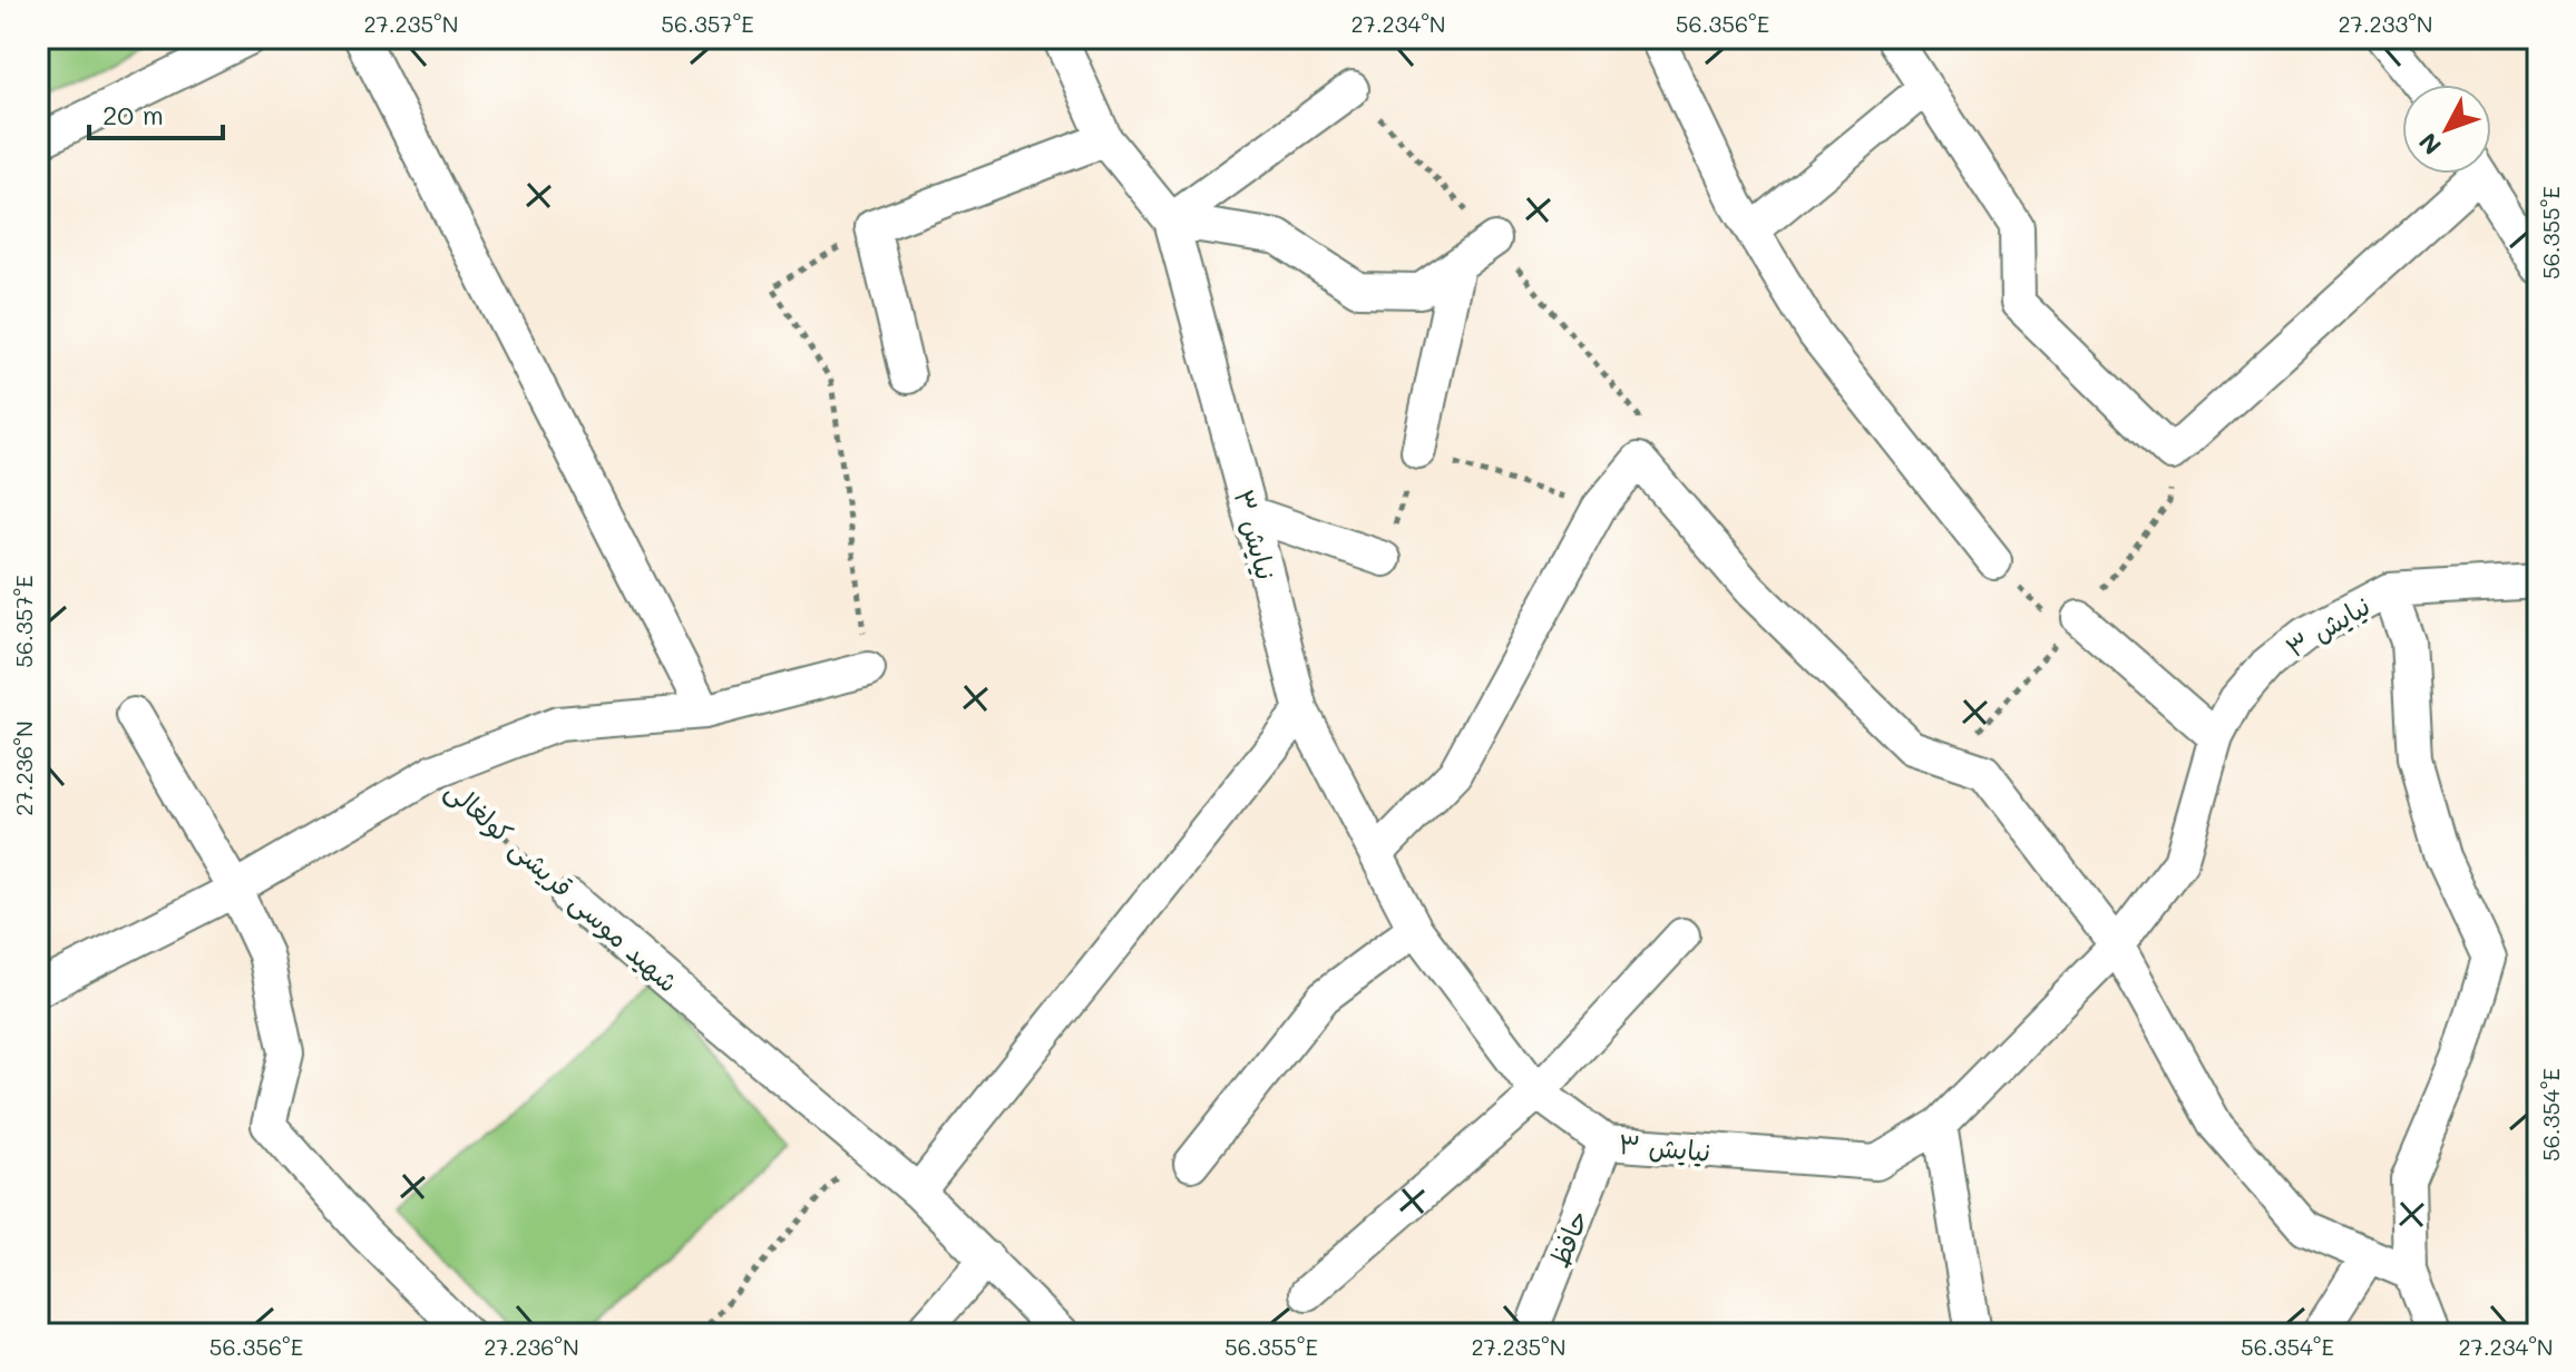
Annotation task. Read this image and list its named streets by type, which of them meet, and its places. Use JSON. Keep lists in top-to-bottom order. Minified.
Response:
{"streets":{"street":["نیایش ۳","شهید موسی قریشی کولغالی","حافظ"]},"crossings":[["نیایش ۳","حافظ"]],"scale_bar":"20 m","north":"bottom left","coordinates":["27.235°N","56.357°E","27.234°N","56.356°E","27.233°N","56.355°E","27.236°N","56.354°E"]}
